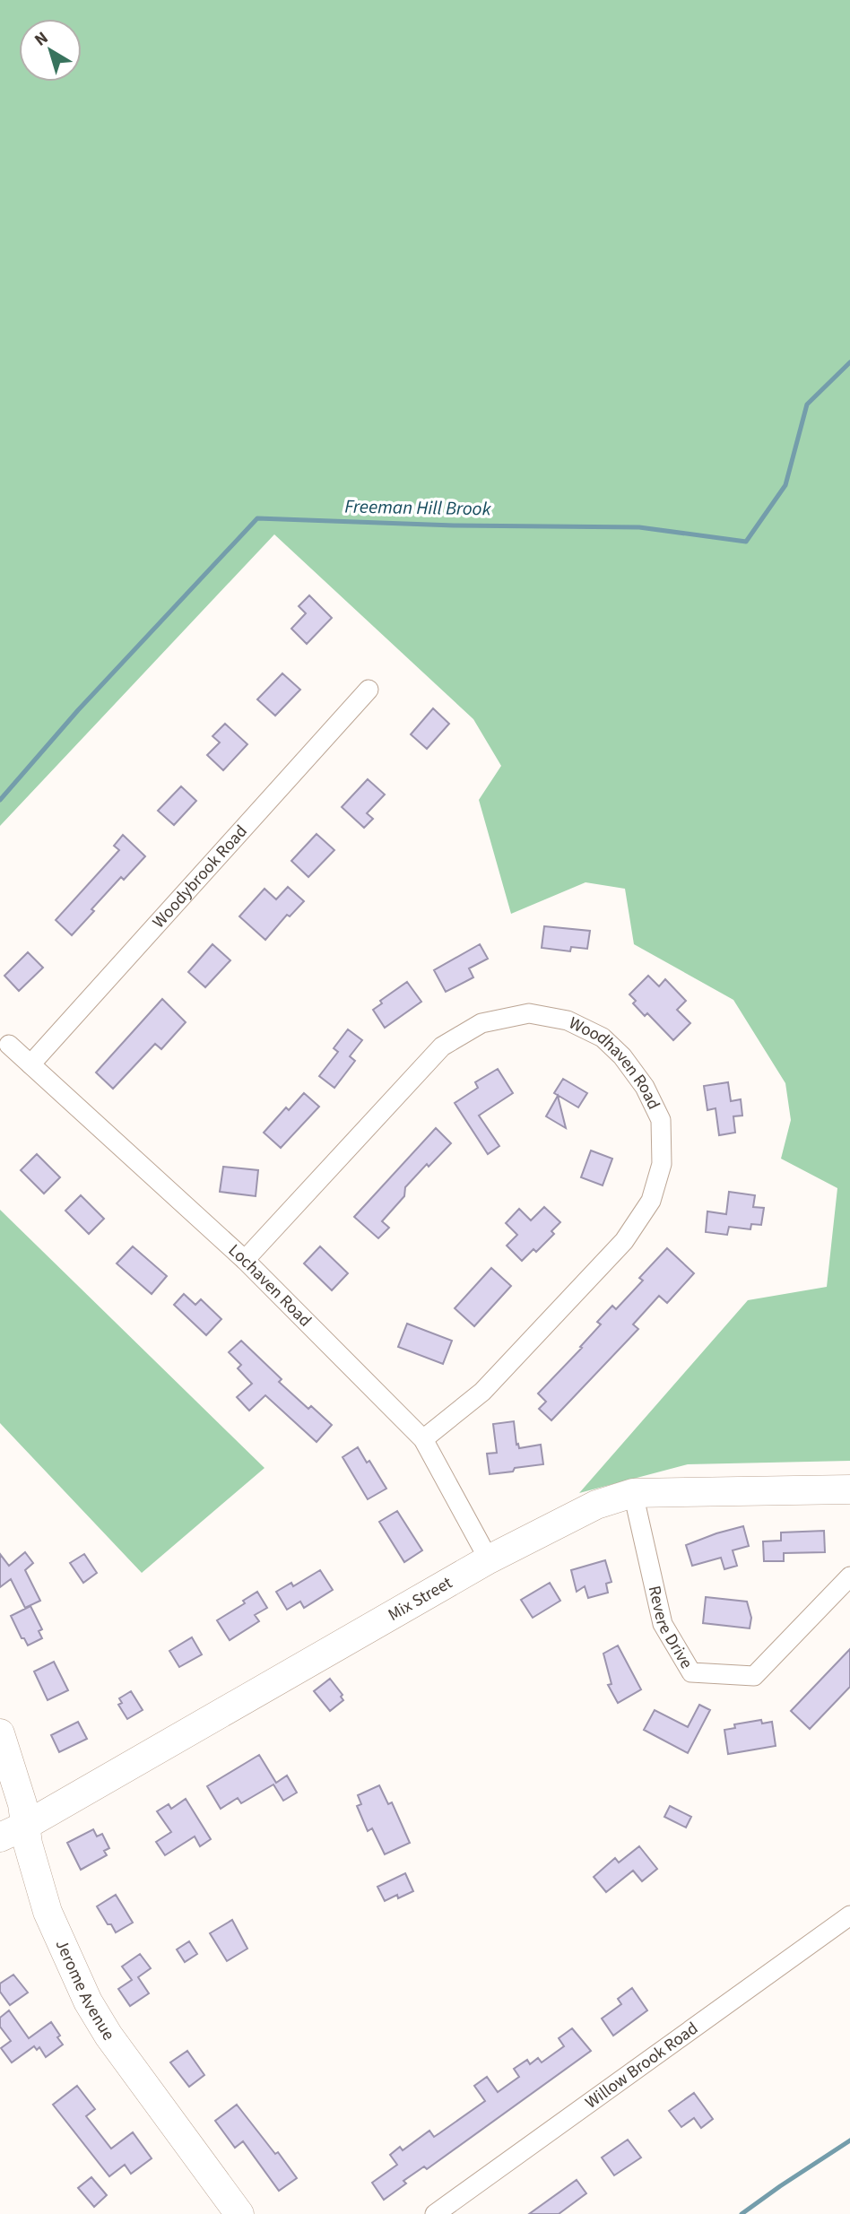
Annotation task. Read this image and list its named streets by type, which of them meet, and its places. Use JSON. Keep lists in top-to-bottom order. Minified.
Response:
{"streets":{"main road":["Mix Street","Jerome Avenue"],"street":["Woodybrook Road","Woodhaven Road","Lochaven Road","Revere Drive","Willow Brook Road"]},"crossings":[["Woodybrook Road","Lochaven Road"],["Woodhaven Road","Lochaven Road"],["Lochaven Road","Mix Street"],["Mix Street","Revere Drive"],["Mix Street","Jerome Avenue"]],"water":["Freeman Hill Brook"],"north":"top left"}
